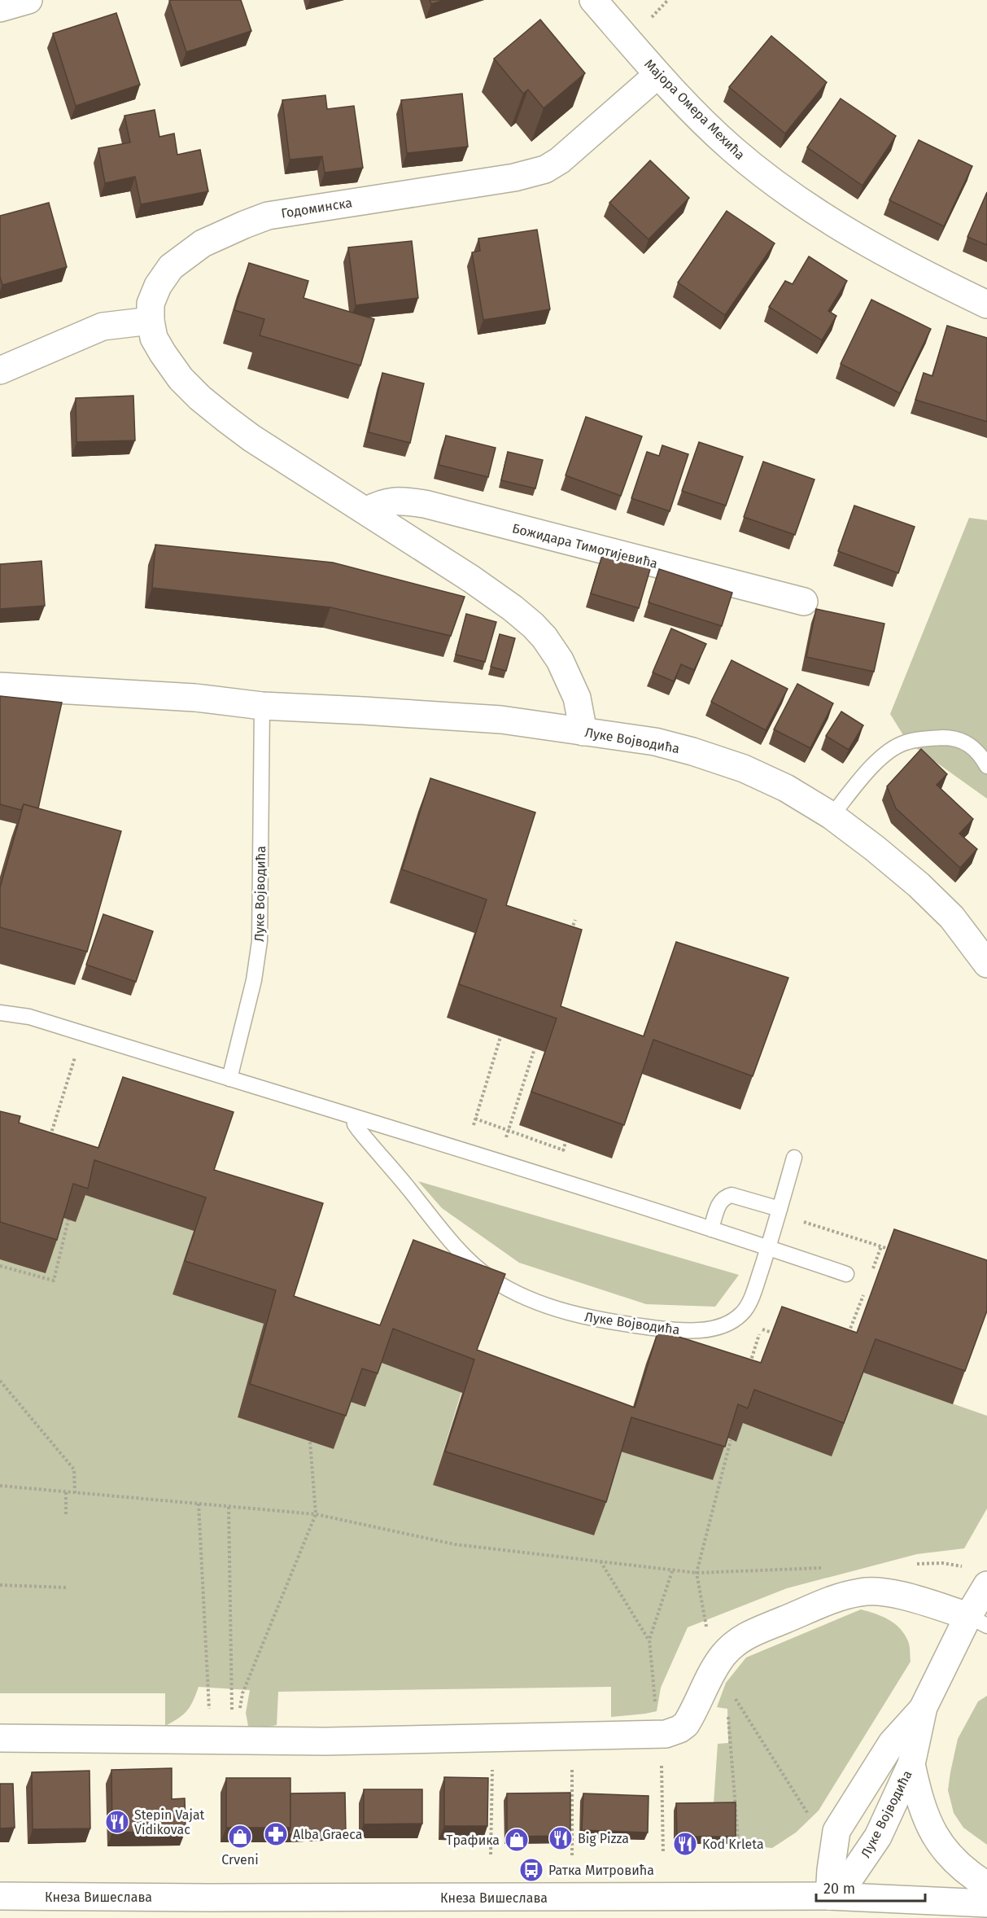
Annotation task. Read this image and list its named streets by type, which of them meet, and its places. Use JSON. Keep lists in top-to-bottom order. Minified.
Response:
{"streets":{"street":["Мајора Омера Мехића","Годоминска","Божидара Тимотијевића","Луке Војводића","Кнеза Вишеслава"]},"crossings":[["Мајора Омера Мехића","Годоминска"],["Луке Војводића","Кнеза Вишеслава"]],"places":{"restaurant":["Stepin Vajat Vidikovac","Big Pizza","Kod Krleta"],"pharmacy":["Alba Graeca"],"shop":["Crveni","Трафика"],"bus stop":["Ратка Митровића"]},"scale_bar":"20 m"}
